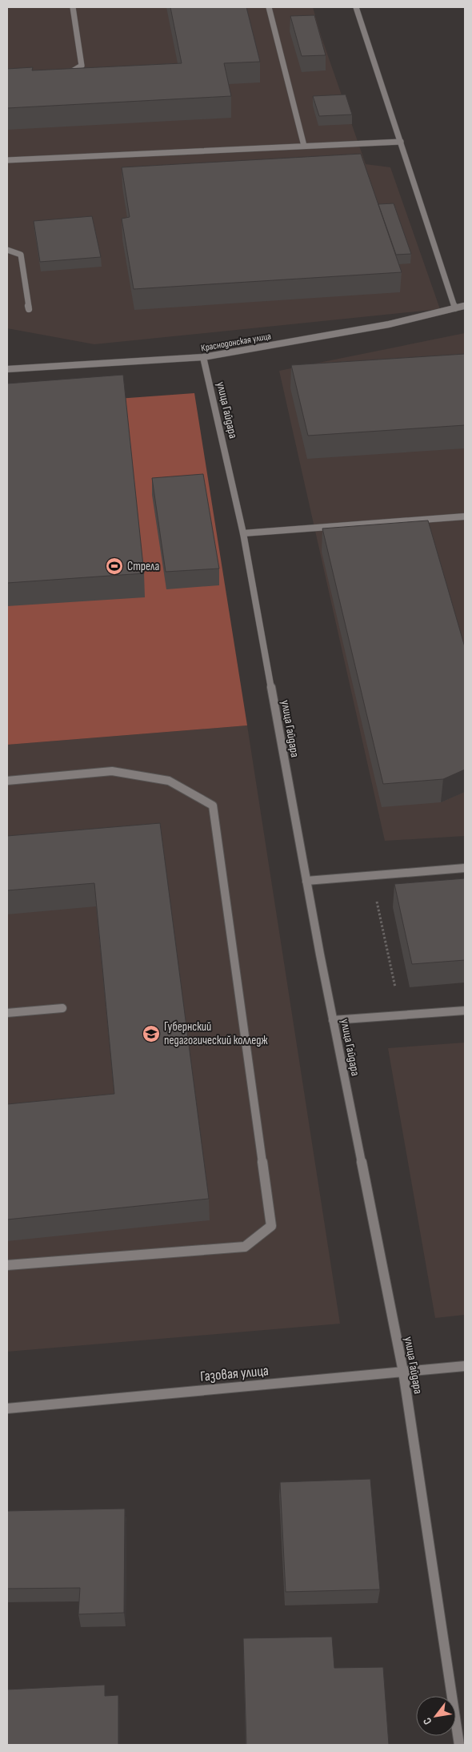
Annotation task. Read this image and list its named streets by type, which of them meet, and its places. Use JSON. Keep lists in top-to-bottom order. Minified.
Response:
{"streets":{"street":["Краснодонская улица","улица Гайдара","Газовая улица"]},"crossings":[["Краснодонская улица","улица Гайдара"],["улица Гайдара","Газовая улица"]],"places":{"sports":["Стрела"],"school or university":["Губернский педагогический колледж"]},"north":"bottom left"}
